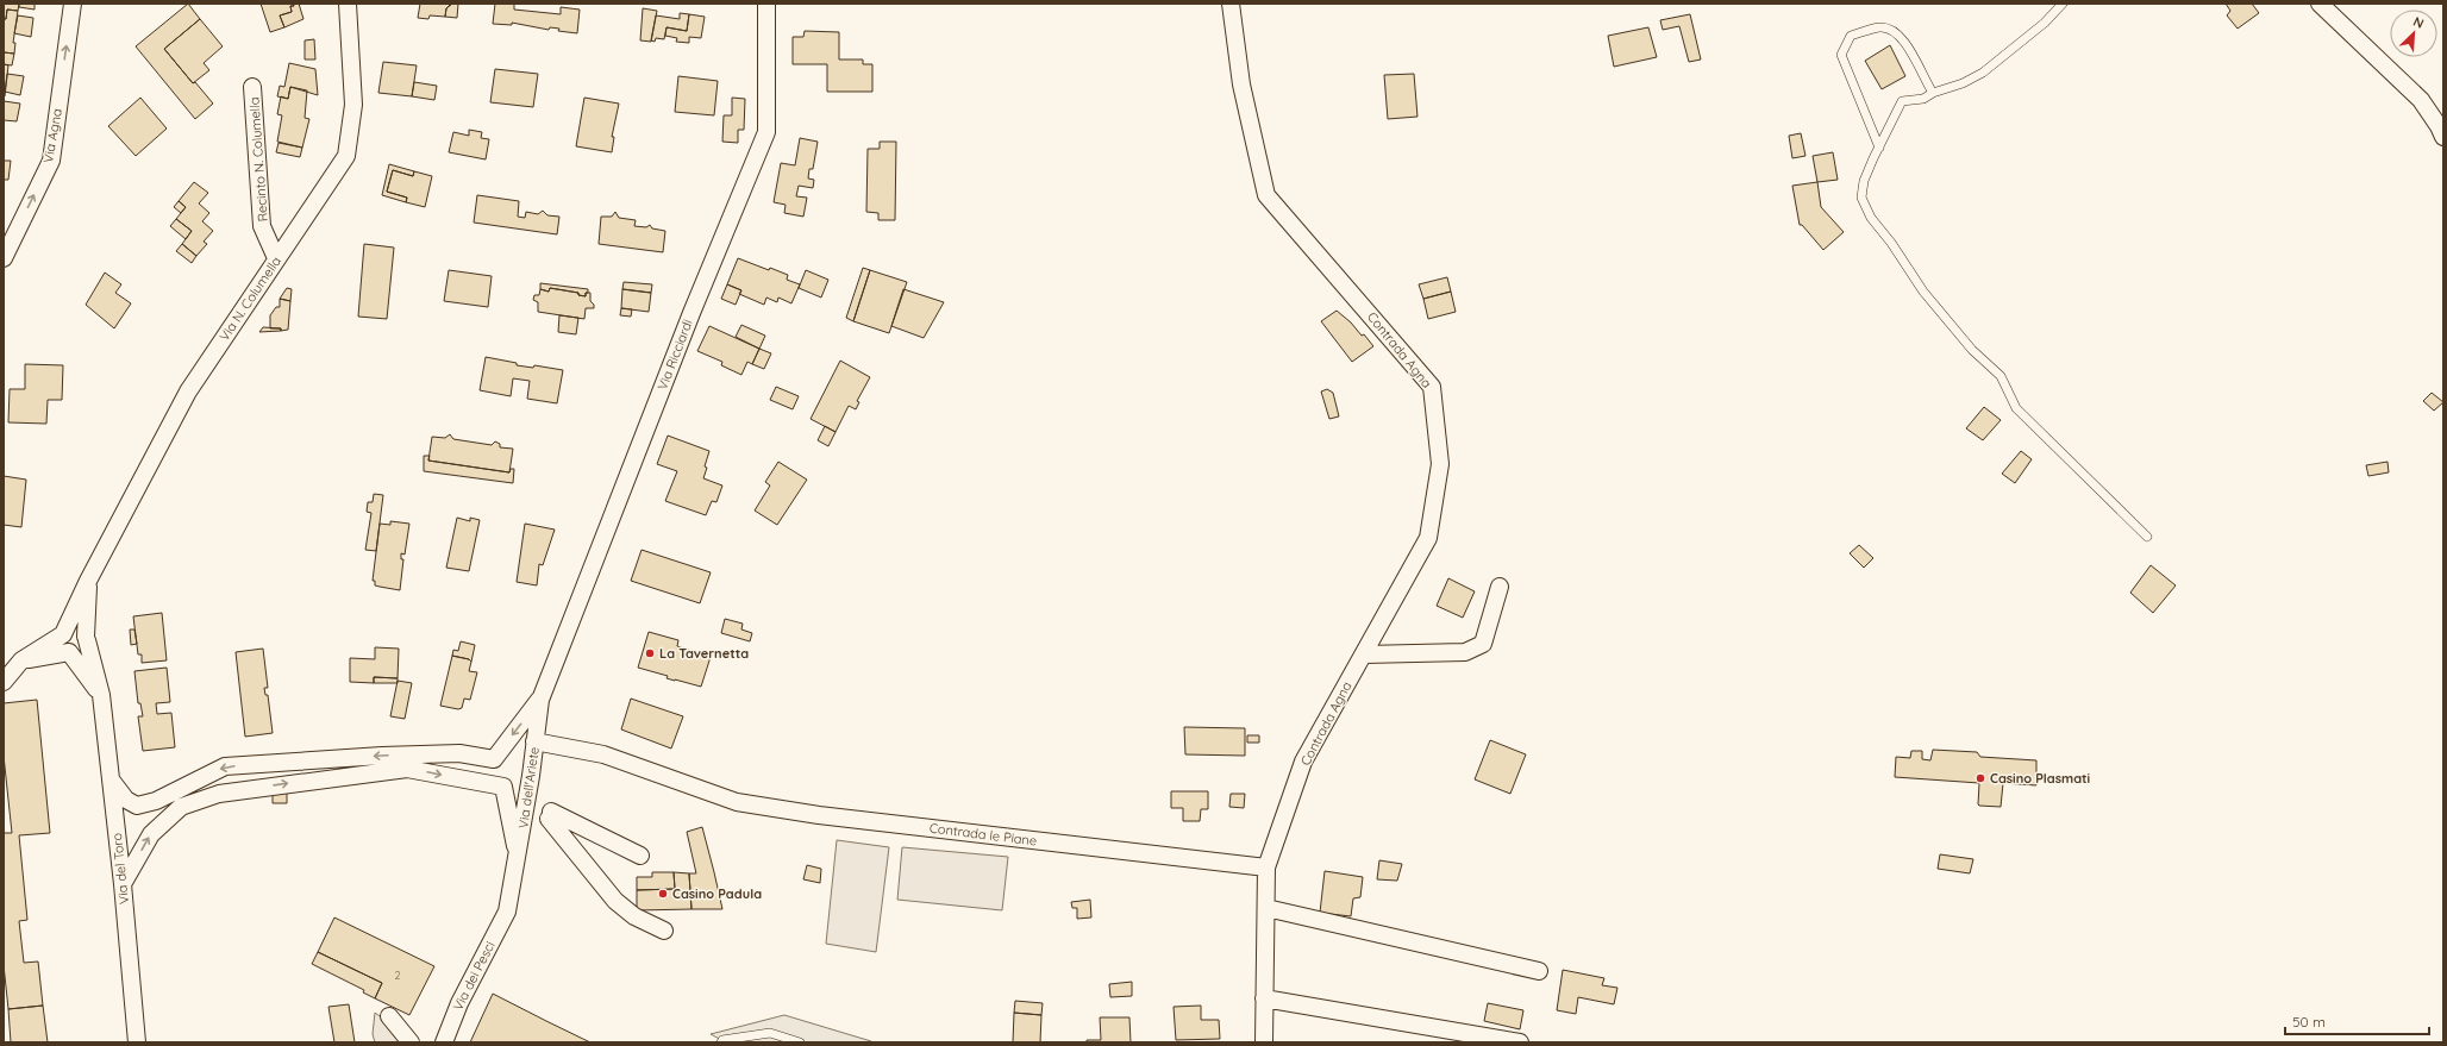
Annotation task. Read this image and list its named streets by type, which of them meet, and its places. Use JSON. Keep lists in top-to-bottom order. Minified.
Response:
{"streets":{"street":["Via Agna","Recinto N. Columella","Via N. Columella","Contrada Agna","Via Ricciardi","Via dell'Ariete","Contrada le Piane","Via del Toro","Via dei Pesci"]},"crossings":[["Recinto N. Columella","Via N. Columella"],["Via N. Columella","Via del Toro"],["Contrada Agna","Contrada le Piane"],["Via Ricciardi","Via dell'Ariete"],["Via dell'Ariete","Contrada le Piane"],["Via dell'Ariete","Via del Toro"],["Via dell'Ariete","Via dei Pesci"]],"one_way":["Via Agna"],"places":["La Tavernetta","Casino Plasmati","Casino Padula"],"house_numbers":["2"],"scale_bar":"50 m","north":"top right"}
